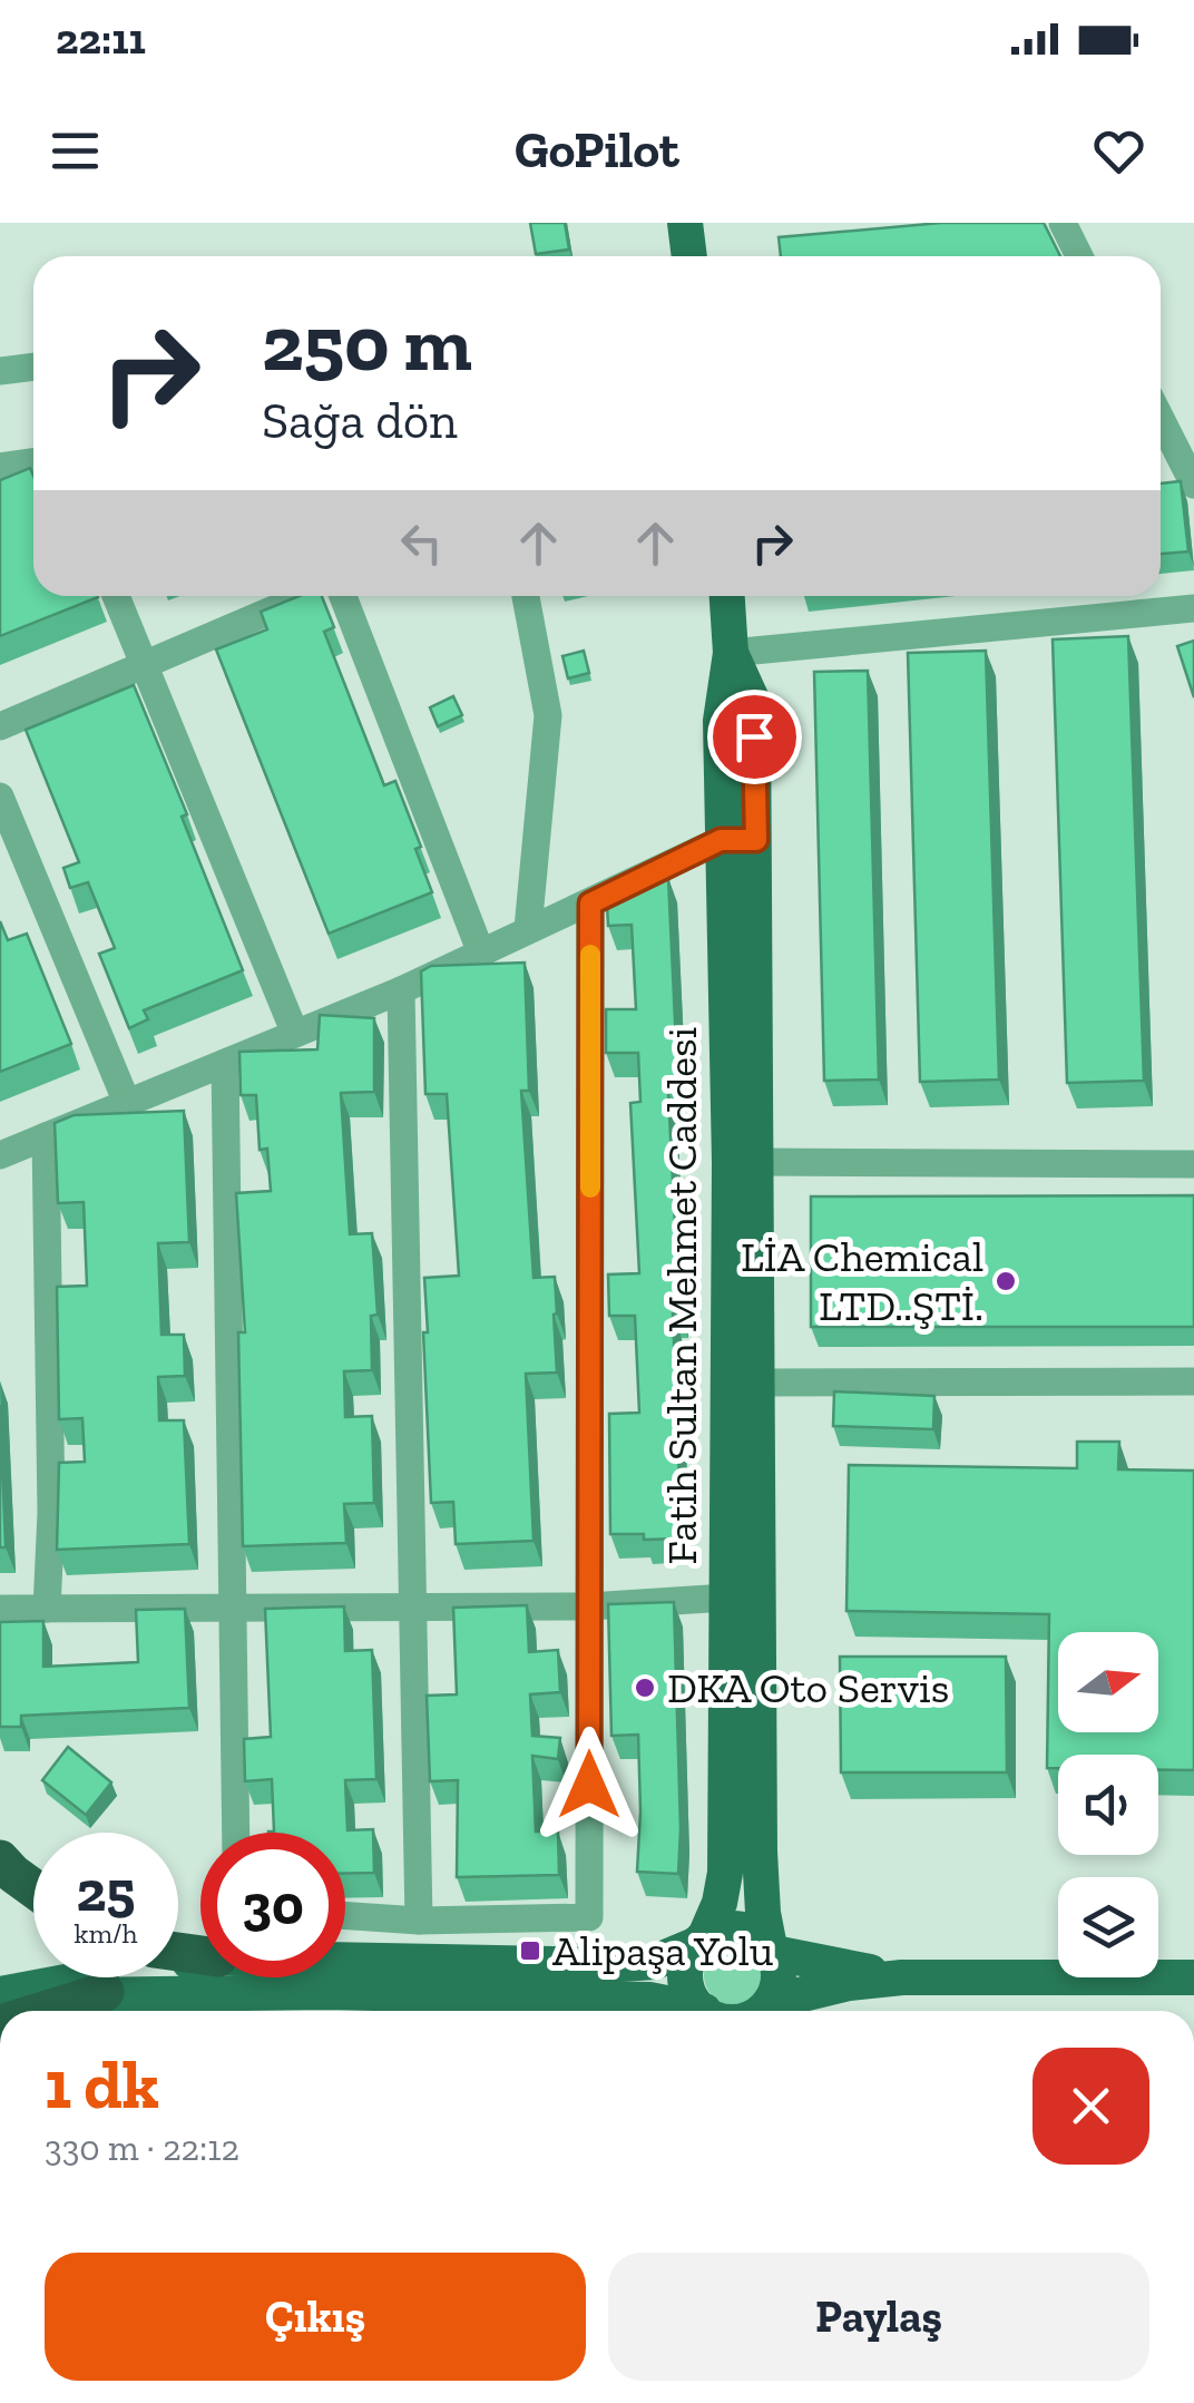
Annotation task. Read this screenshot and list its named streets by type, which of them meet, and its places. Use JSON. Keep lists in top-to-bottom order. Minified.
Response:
{"streets":{"main road":["Fatih Sultan Mehmet Caddesi"]},"places":{"other":["LİA Chemical LTD..ŞTİ.","DKA Oto Servis"],"transit":["Alipaşa Yolu"]},"north":"right","page":{"status":"22:11","header":"GoPilot","turn":["250 m","Sağa dön"],"speed":"25 km/h","limit":"30","heading":["1 dk","330 m · 22:12"],"buttons":["Çıkış","Paylaş"]}}
